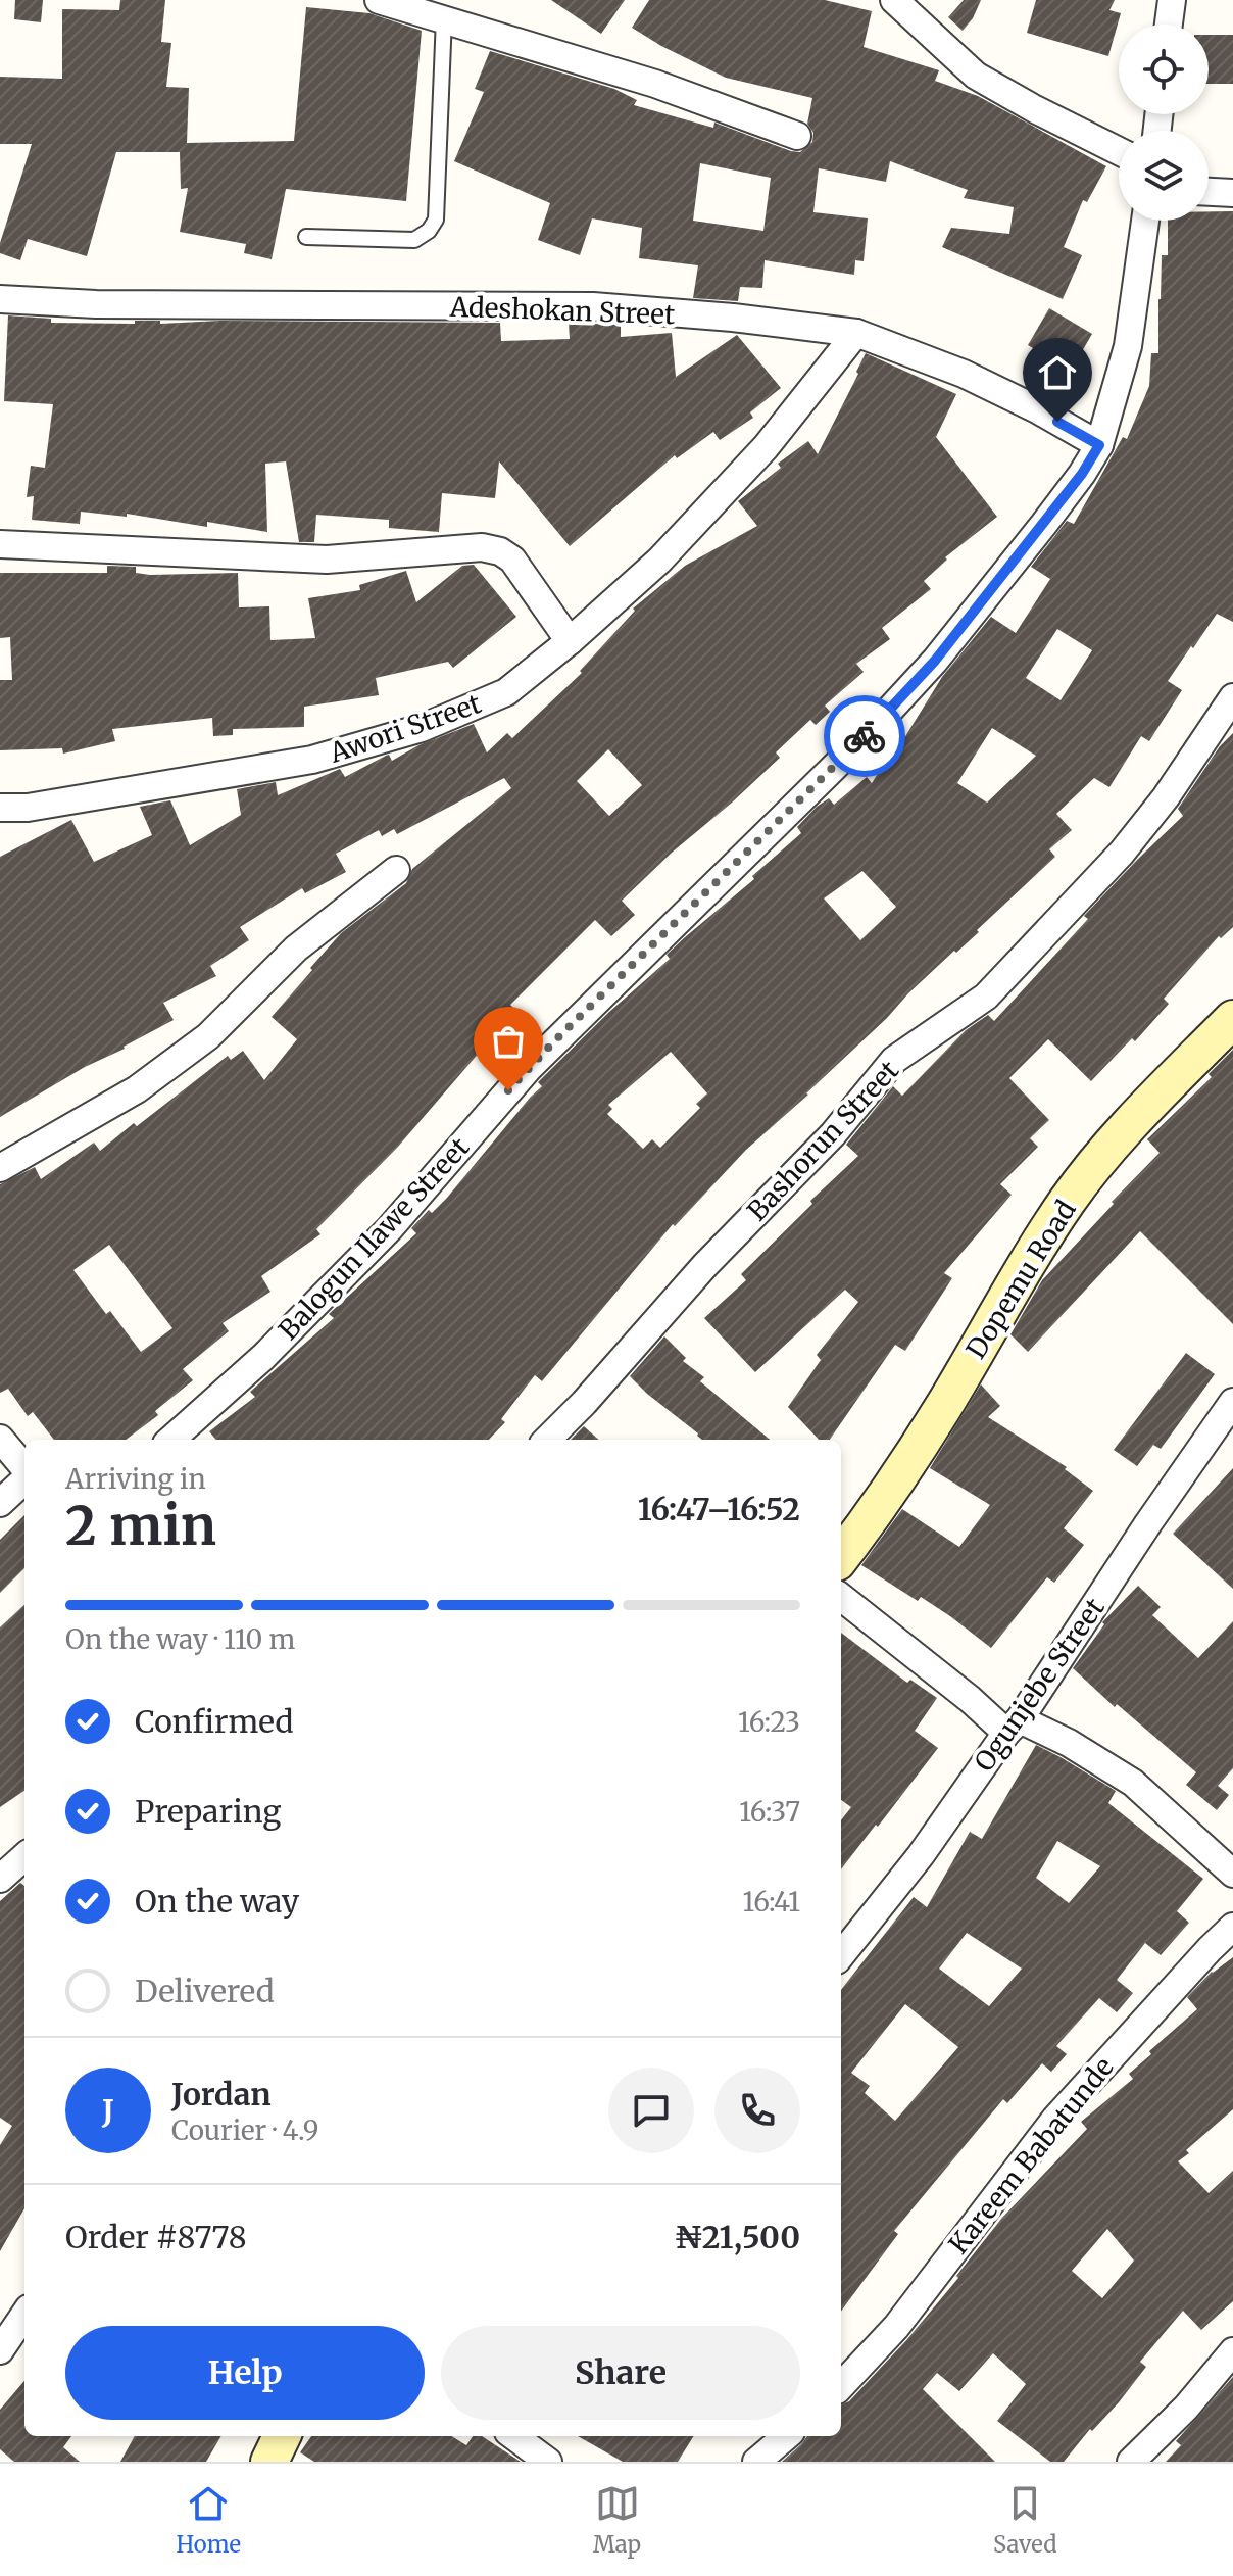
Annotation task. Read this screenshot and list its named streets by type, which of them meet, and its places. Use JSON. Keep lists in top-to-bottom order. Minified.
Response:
{"streets":{"main road":["Dopemu Road"],"street":["Adeshokan Street","Awori Street","Bashorun Street","Balogun Ilawe Street","Ogunjebe Street","Kareem Babatunde"]},"crossings":[["Adeshokan Street","Awori Street"],["Adeshokan Street","Balogun Ilawe Street"]],"page":{"heading":["2 min","Arriving in","16:47–16:52"],"panel":["Jordan","Courier · 4.9","Order #8778","₦21,500"],"bar":"On the way · 110 m","list":[["Confirmed","16:23"],["Preparing","16:37"],["On the way","16:41"],"Delivered"],"round":"J","buttons":["Help","Share"],"tabs":["Home","Map","Saved"]}}
